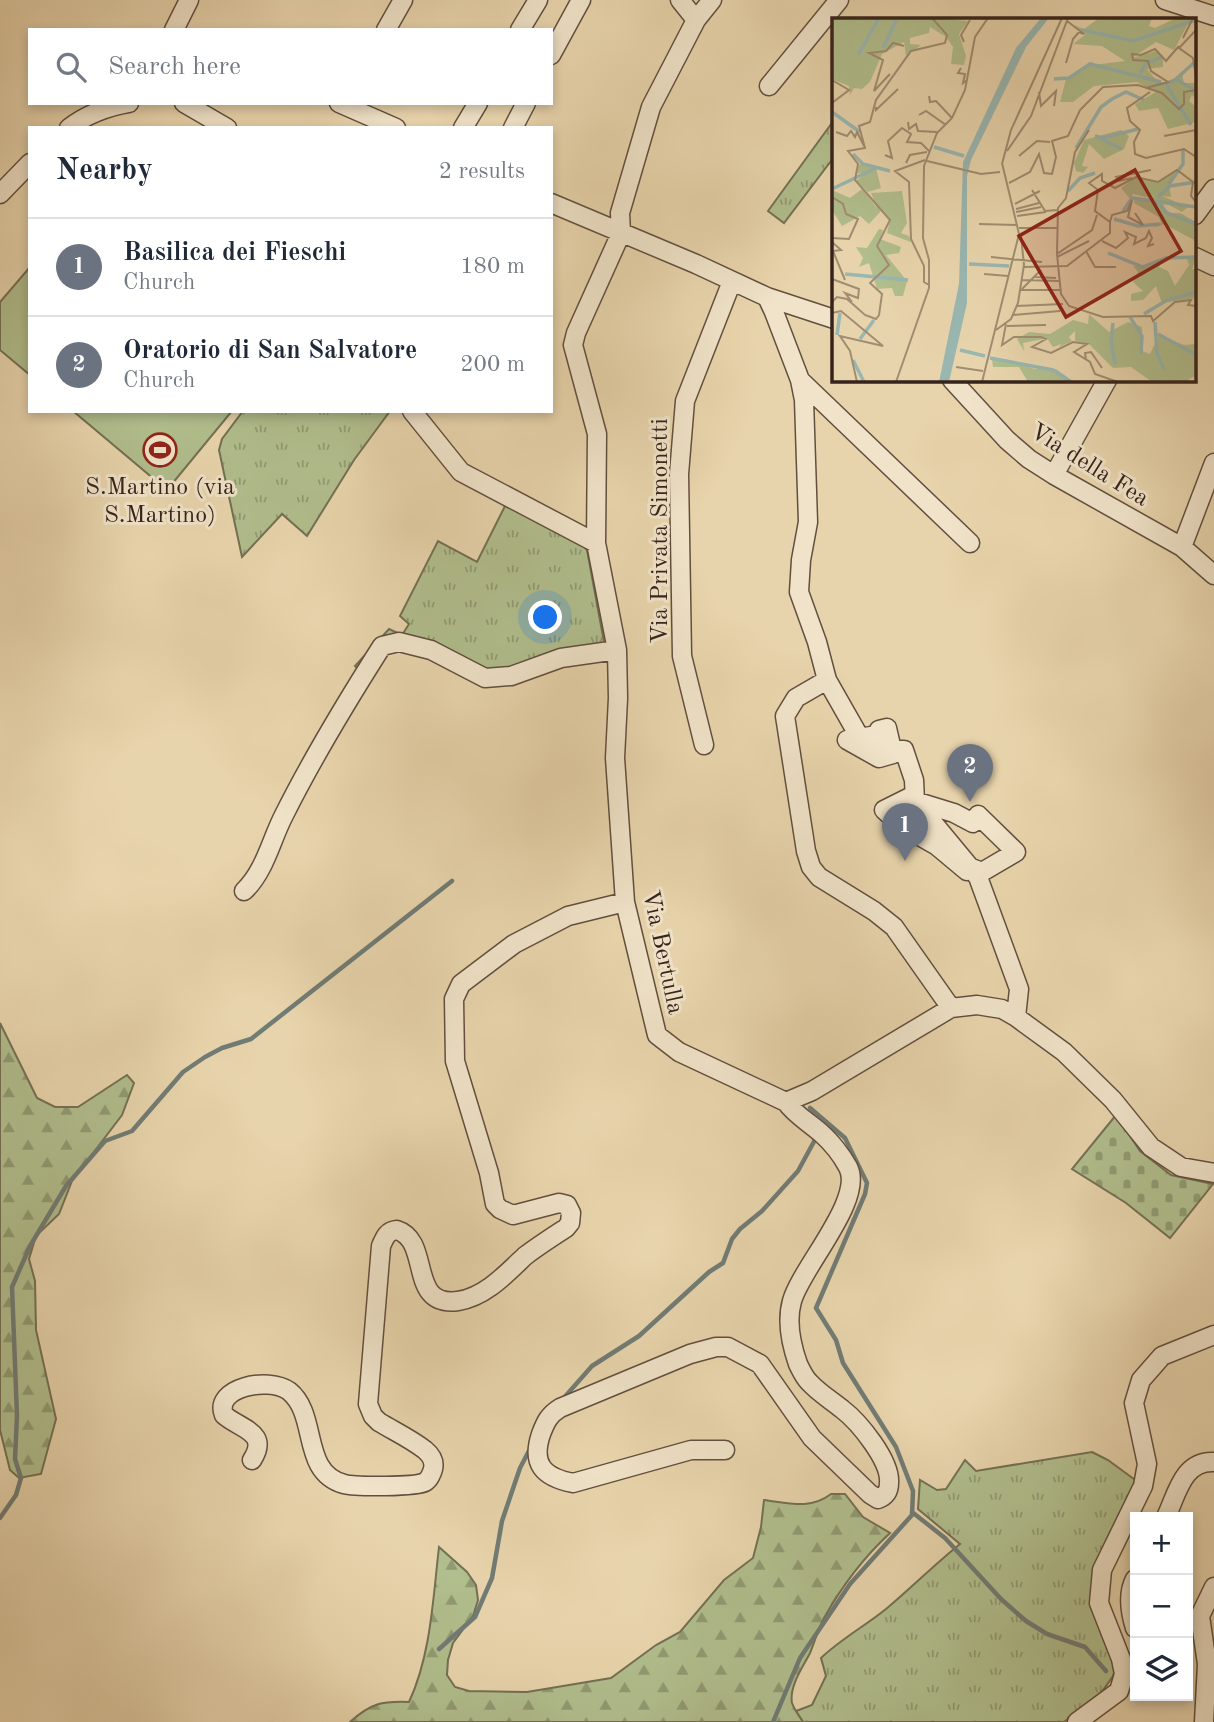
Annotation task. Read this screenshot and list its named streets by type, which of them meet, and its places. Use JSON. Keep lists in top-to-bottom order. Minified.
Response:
{"streets":{"street":["Via della Fea","Via Privata Simonetti","Via Bertulla"]},"places":{"sports":["S.Martino (via S.Martino)"]},"page":{"search":"Search here","heading":["Nearby","2 results"],"list":[{"mark":"1","name":"Basilica dei Fieschi","note":"Church","value":"180 m"},{"mark":"2","name":"Oratorio di San Salvatore","note":"Church","value":"200 m"}],"pins":["2","1"],"map_buttons":["+","−"]}}
